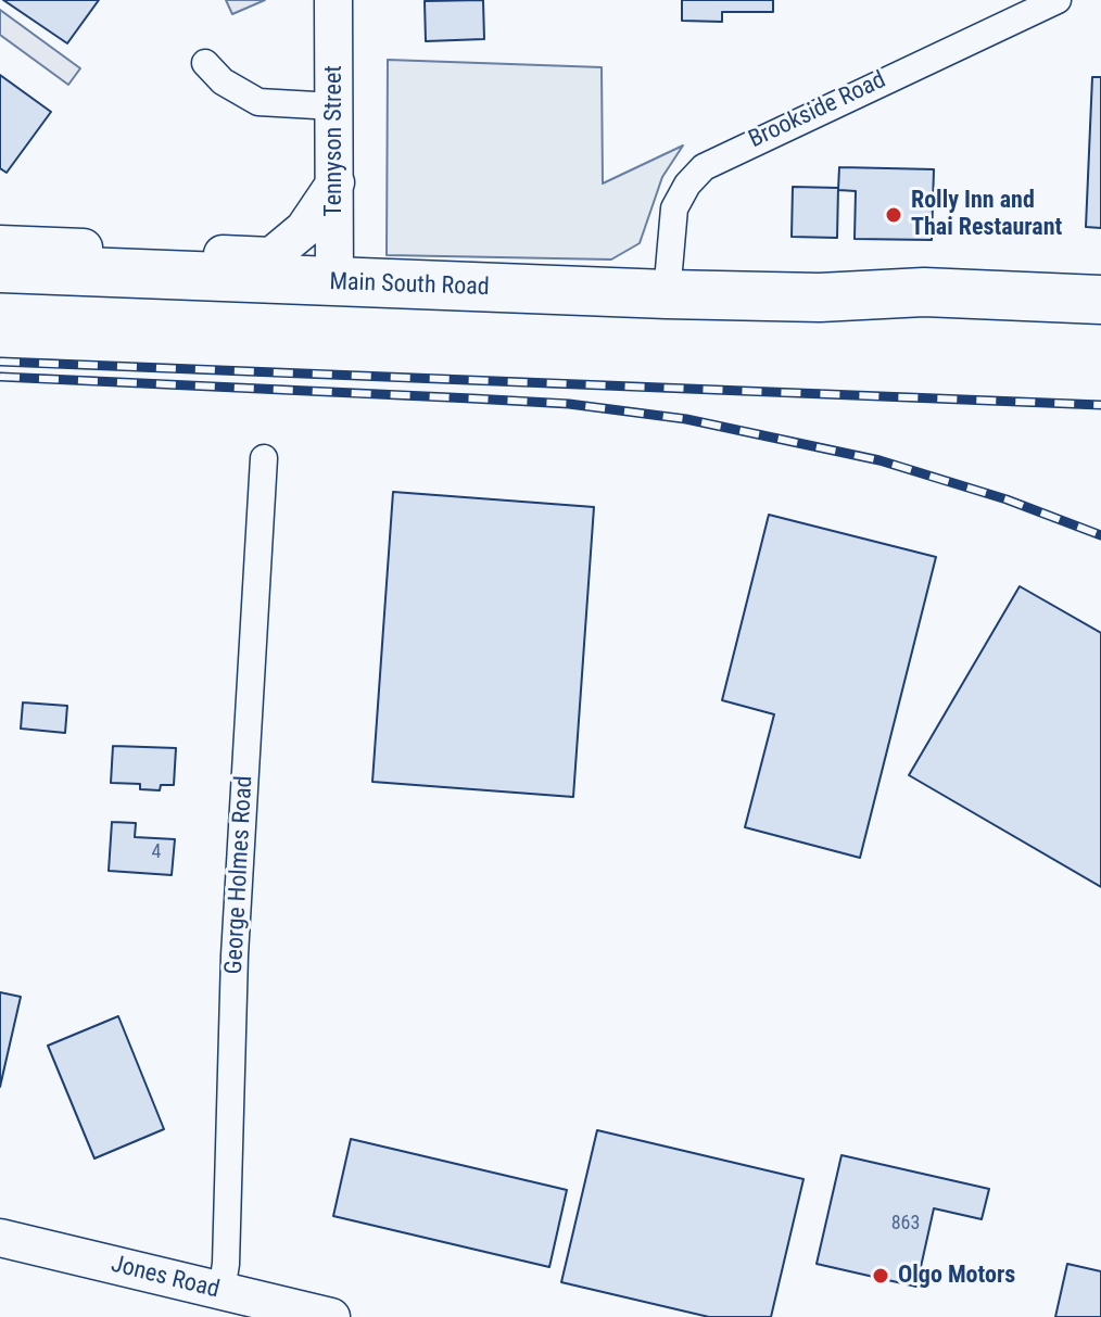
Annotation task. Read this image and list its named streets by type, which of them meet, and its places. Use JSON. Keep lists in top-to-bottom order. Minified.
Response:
{"streets":{"highway":["Main South Road"],"street":["Brookside Road","Tennyson Street","George Holmes Road","Jones Road"]},"crossings":[["Brookside Road","Main South Road"],["Tennyson Street","Main South Road"],["George Holmes Road","Jones Road"]],"places":["Rolly Inn and Thai Restaurant","Olgo Motors"],"house_numbers":["4","863"]}
